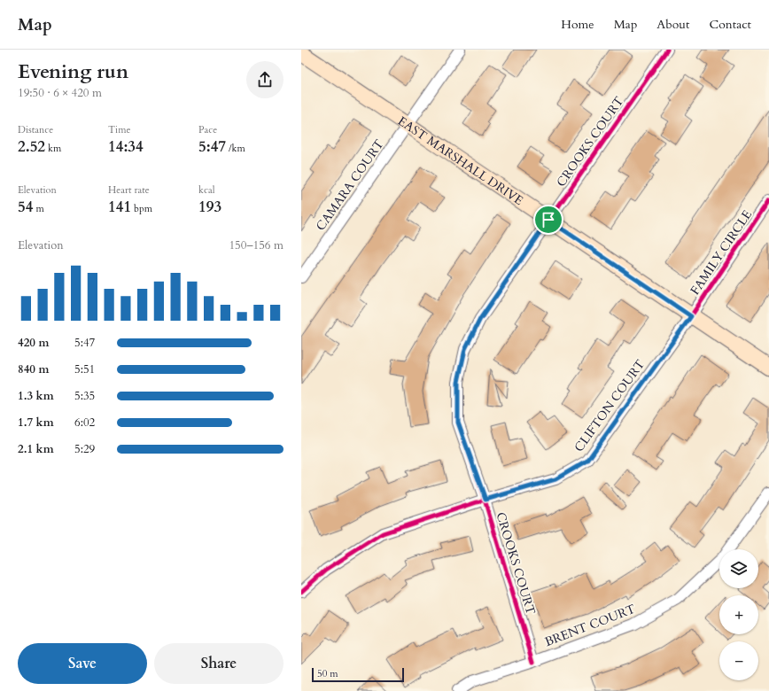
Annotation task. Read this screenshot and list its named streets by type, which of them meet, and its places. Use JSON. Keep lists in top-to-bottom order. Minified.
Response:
{"streets":{"main road":["EAST MARSHALL DRIVE"],"street":["CROOKS COURT","CAMARA COURT","FAMILY CIRCLE","CLIFTON COURT","BRENT COURT"]},"crossings":[["CROOKS COURT","EAST MARSHALL DRIVE"],["CROOKS COURT","CLIFTON COURT"],["CROOKS COURT","BRENT COURT"],["EAST MARSHALL DRIVE","CAMARA COURT"],["EAST MARSHALL DRIVE","FAMILY CIRCLE"],["EAST MARSHALL DRIVE","CLIFTON COURT"],["FAMILY CIRCLE","CLIFTON COURT"]],"scale_bar":"50 m","page":{"header":"Map","nav":["Home","Map","About","Contact"],"heading":["Evening run","19:50 · 6 × 420 m"],"stats":[["Distance","2.52 km"],["Time","14:34"],["Pace","5:47 /km"],["Elevation","54 m"],["Heart rate","141 bpm"],["kcal","193"]],"chart":["Elevation","150–156 m"],"list":[{"name":"420 m","note":"5:47"},{"name":"840 m","note":"5:51"},{"name":"1.3 km","note":"5:35"},{"name":"1.7 km","note":"6:02"},{"name":"2.1 km","note":"5:29"}],"map_buttons":["+","−"],"buttons":["Save","Share"],"scale":"50 m"}}
